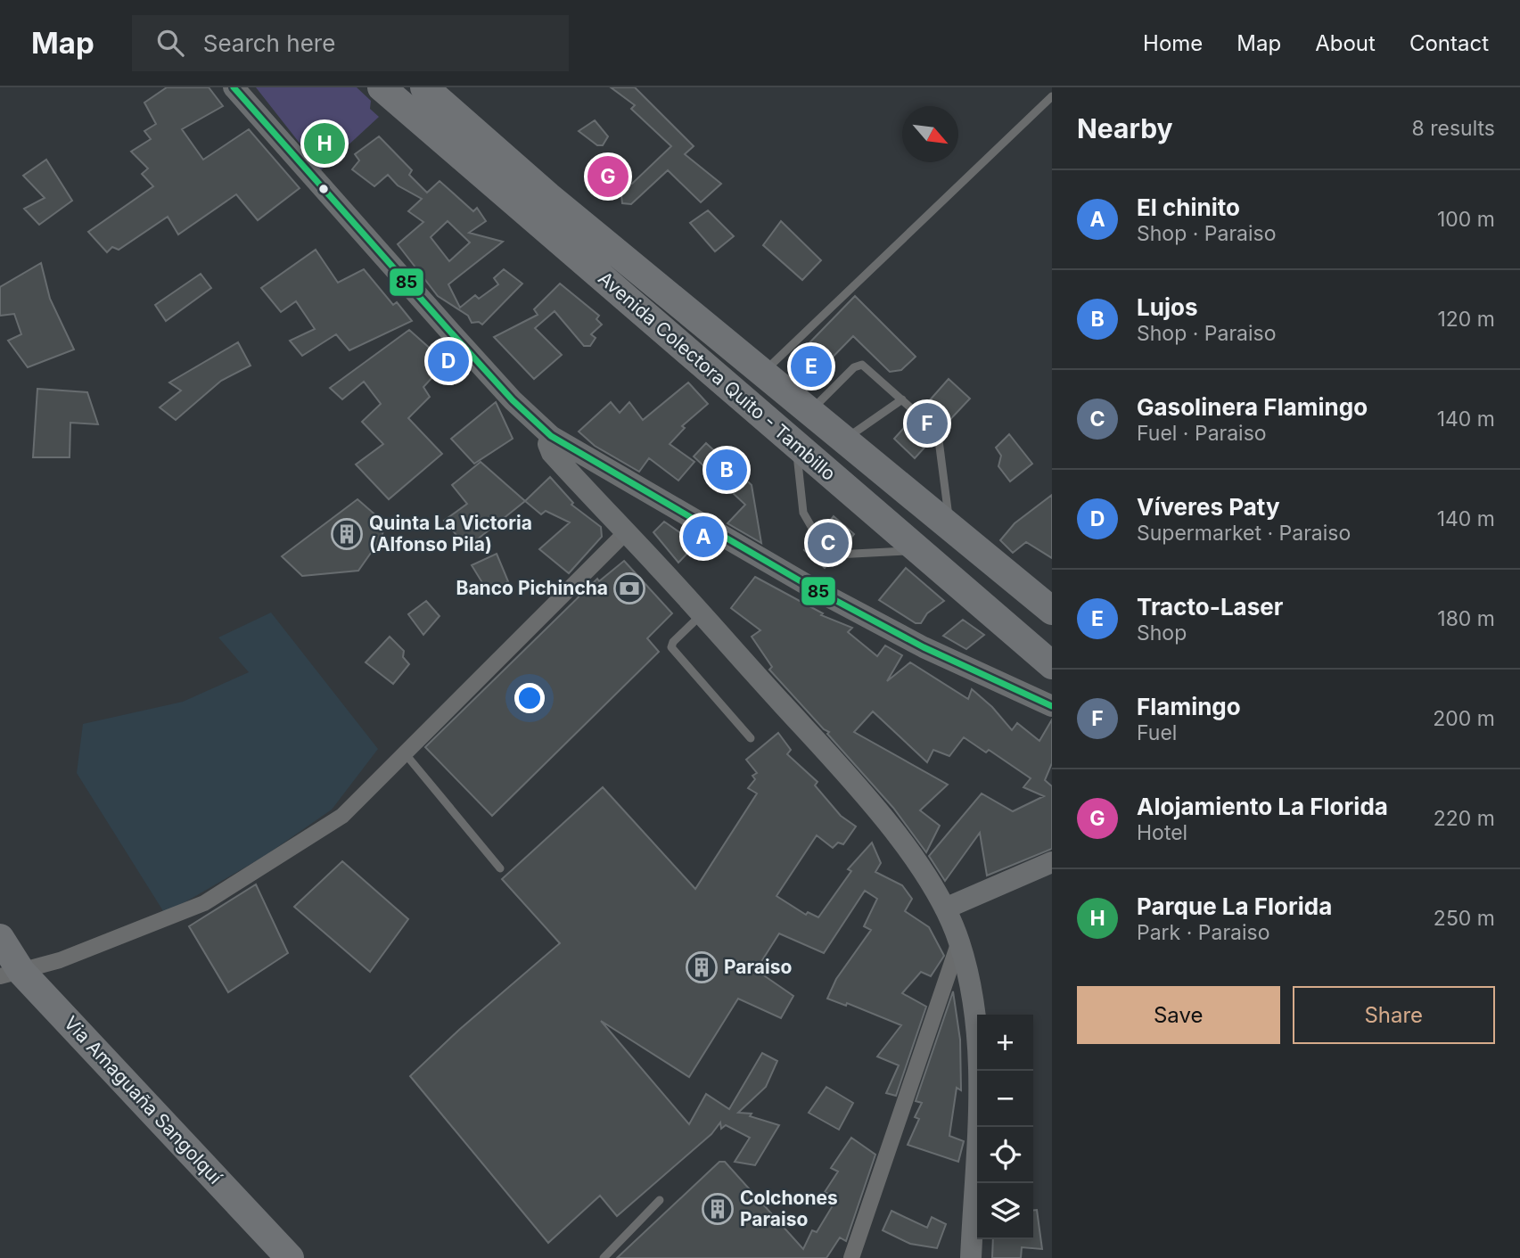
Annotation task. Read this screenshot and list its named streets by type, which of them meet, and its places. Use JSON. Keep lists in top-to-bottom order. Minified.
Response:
{"streets":{"highway":["Avenida Colectora Quito - Tambillo","Via Amaguaña Sangolquí"]},"places":{"building":["Quinta La Victoria (Alfonso Pila)","Paraiso","Colchones Paraiso"],"bank":["Banco Pichincha"]},"lines":["transit line 85"],"north":"bottom right","page":{"header":"Map","search":"Search here","nav":["Home","Map","About","Contact"],"heading":["Nearby","8 results"],"pins":["H","G","D","E","F","B","A","C"],"list":[{"mark":"A","name":"El chinito","note":"Shop · Paraiso","value":"100 m"},{"mark":"B","name":"Lujos","note":"Shop · Paraiso","value":"120 m"},{"mark":"C","name":"Gasolinera Flamingo","note":"Fuel · Paraiso","value":"140 m"},{"mark":"D","name":"Víveres Paty","note":"Supermarket · Paraiso","value":"140 m"},{"mark":"E","name":"Tracto-Laser","note":"Shop","value":"180 m"},{"mark":"F","name":"Flamingo","note":"Fuel","value":"200 m"},{"mark":"G","name":"Alojamiento La Florida","note":"Hotel","value":"220 m"},{"mark":"H","name":"Parque La Florida","note":"Park · Paraiso","value":"250 m"}],"buttons":["Save","Share"],"map_buttons":["+","−"]}}
